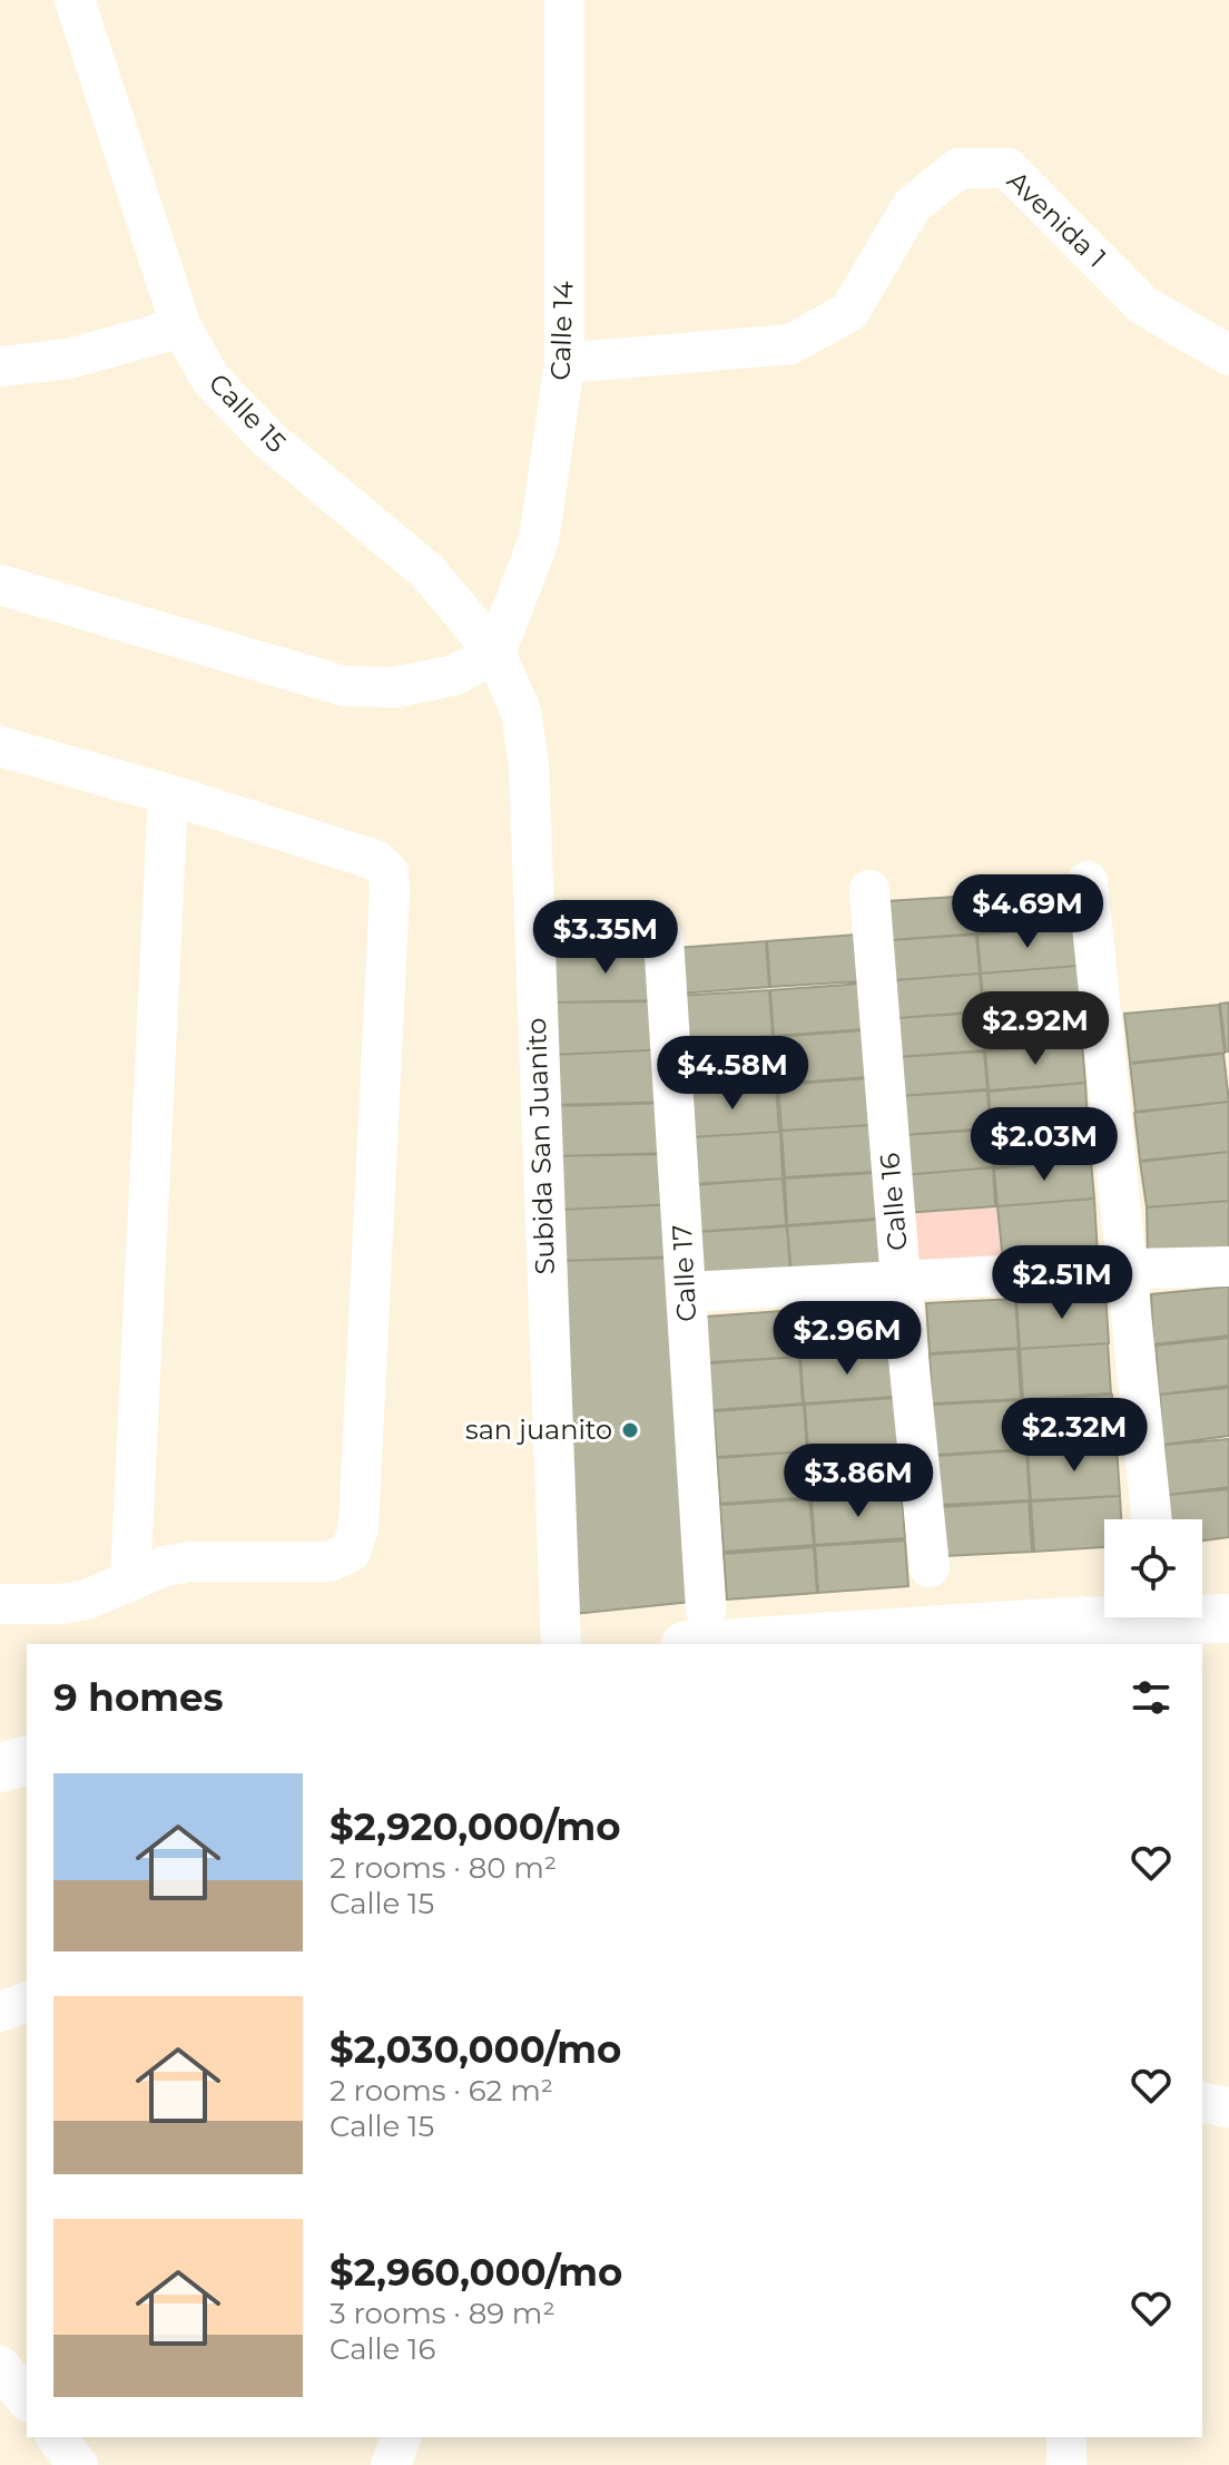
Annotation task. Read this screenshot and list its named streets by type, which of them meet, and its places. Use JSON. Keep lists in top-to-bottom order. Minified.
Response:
{"streets":{"street":["Avenida 1","Calle 14","Calle 15","Subida San Juanito","Calle 16","Calle 17"]},"crossings":[["Avenida 1","Calle 14"],["Calle 14","Calle 15"],["Calle 14","Subida San Juanito"],["Calle 15","Subida San Juanito"]],"places":["san juanito"],"page":{"price":["$4.69M","$3.35M","$2.92M","$4.58M","$2.03M","$2.51M","$2.96M","$2.32M","$3.86M"],"heading":"9 homes","list":[{"name":"$2,920,000/mo","note":"2 rooms · 80 m² · Calle 15"},{"name":"$2,030,000/mo","note":"2 rooms · 62 m² · Calle 15"},{"name":"$2,960,000/mo","note":"3 rooms · 89 m² · Calle 16"}]}}
